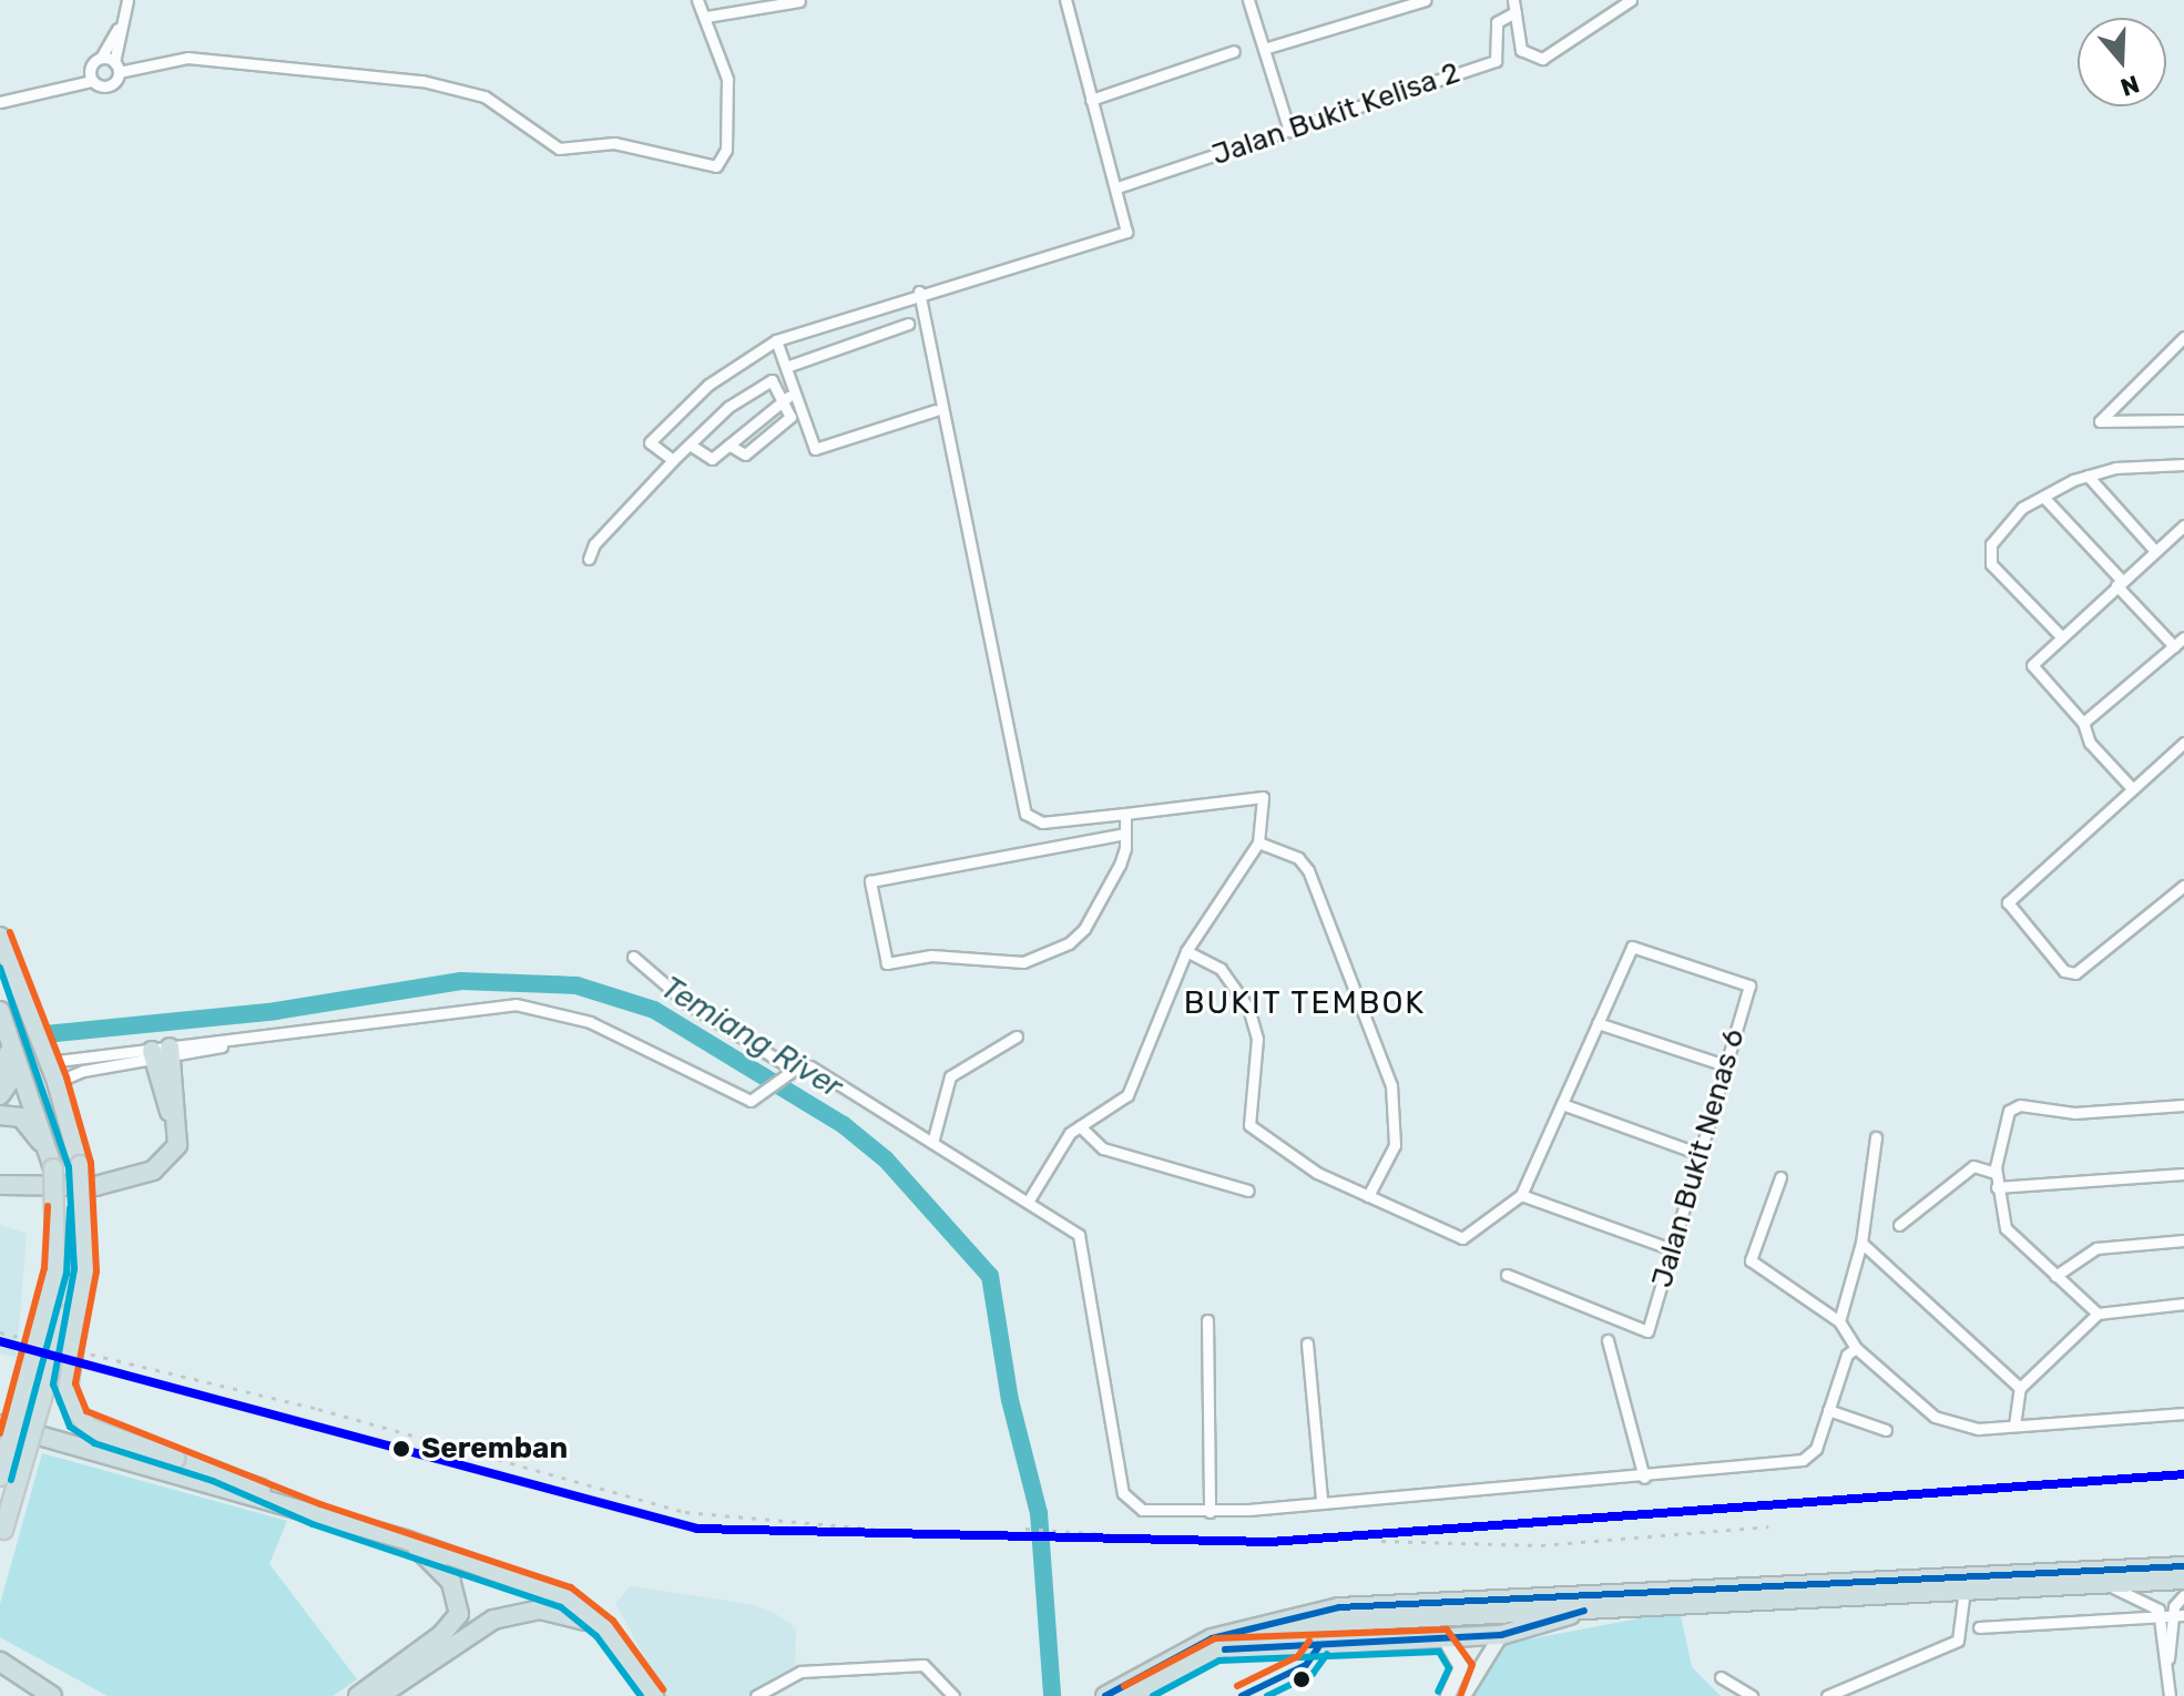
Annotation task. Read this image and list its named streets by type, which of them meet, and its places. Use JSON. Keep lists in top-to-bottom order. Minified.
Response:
{"streets":{"street":["Jalan Bukit Kelisa 2","Jalan Bukit Nenas 6"]},"districts":["BUKIT TEMBOK"],"water":["Temiang River"],"places":["Seremban"],"north":"bottom"}
